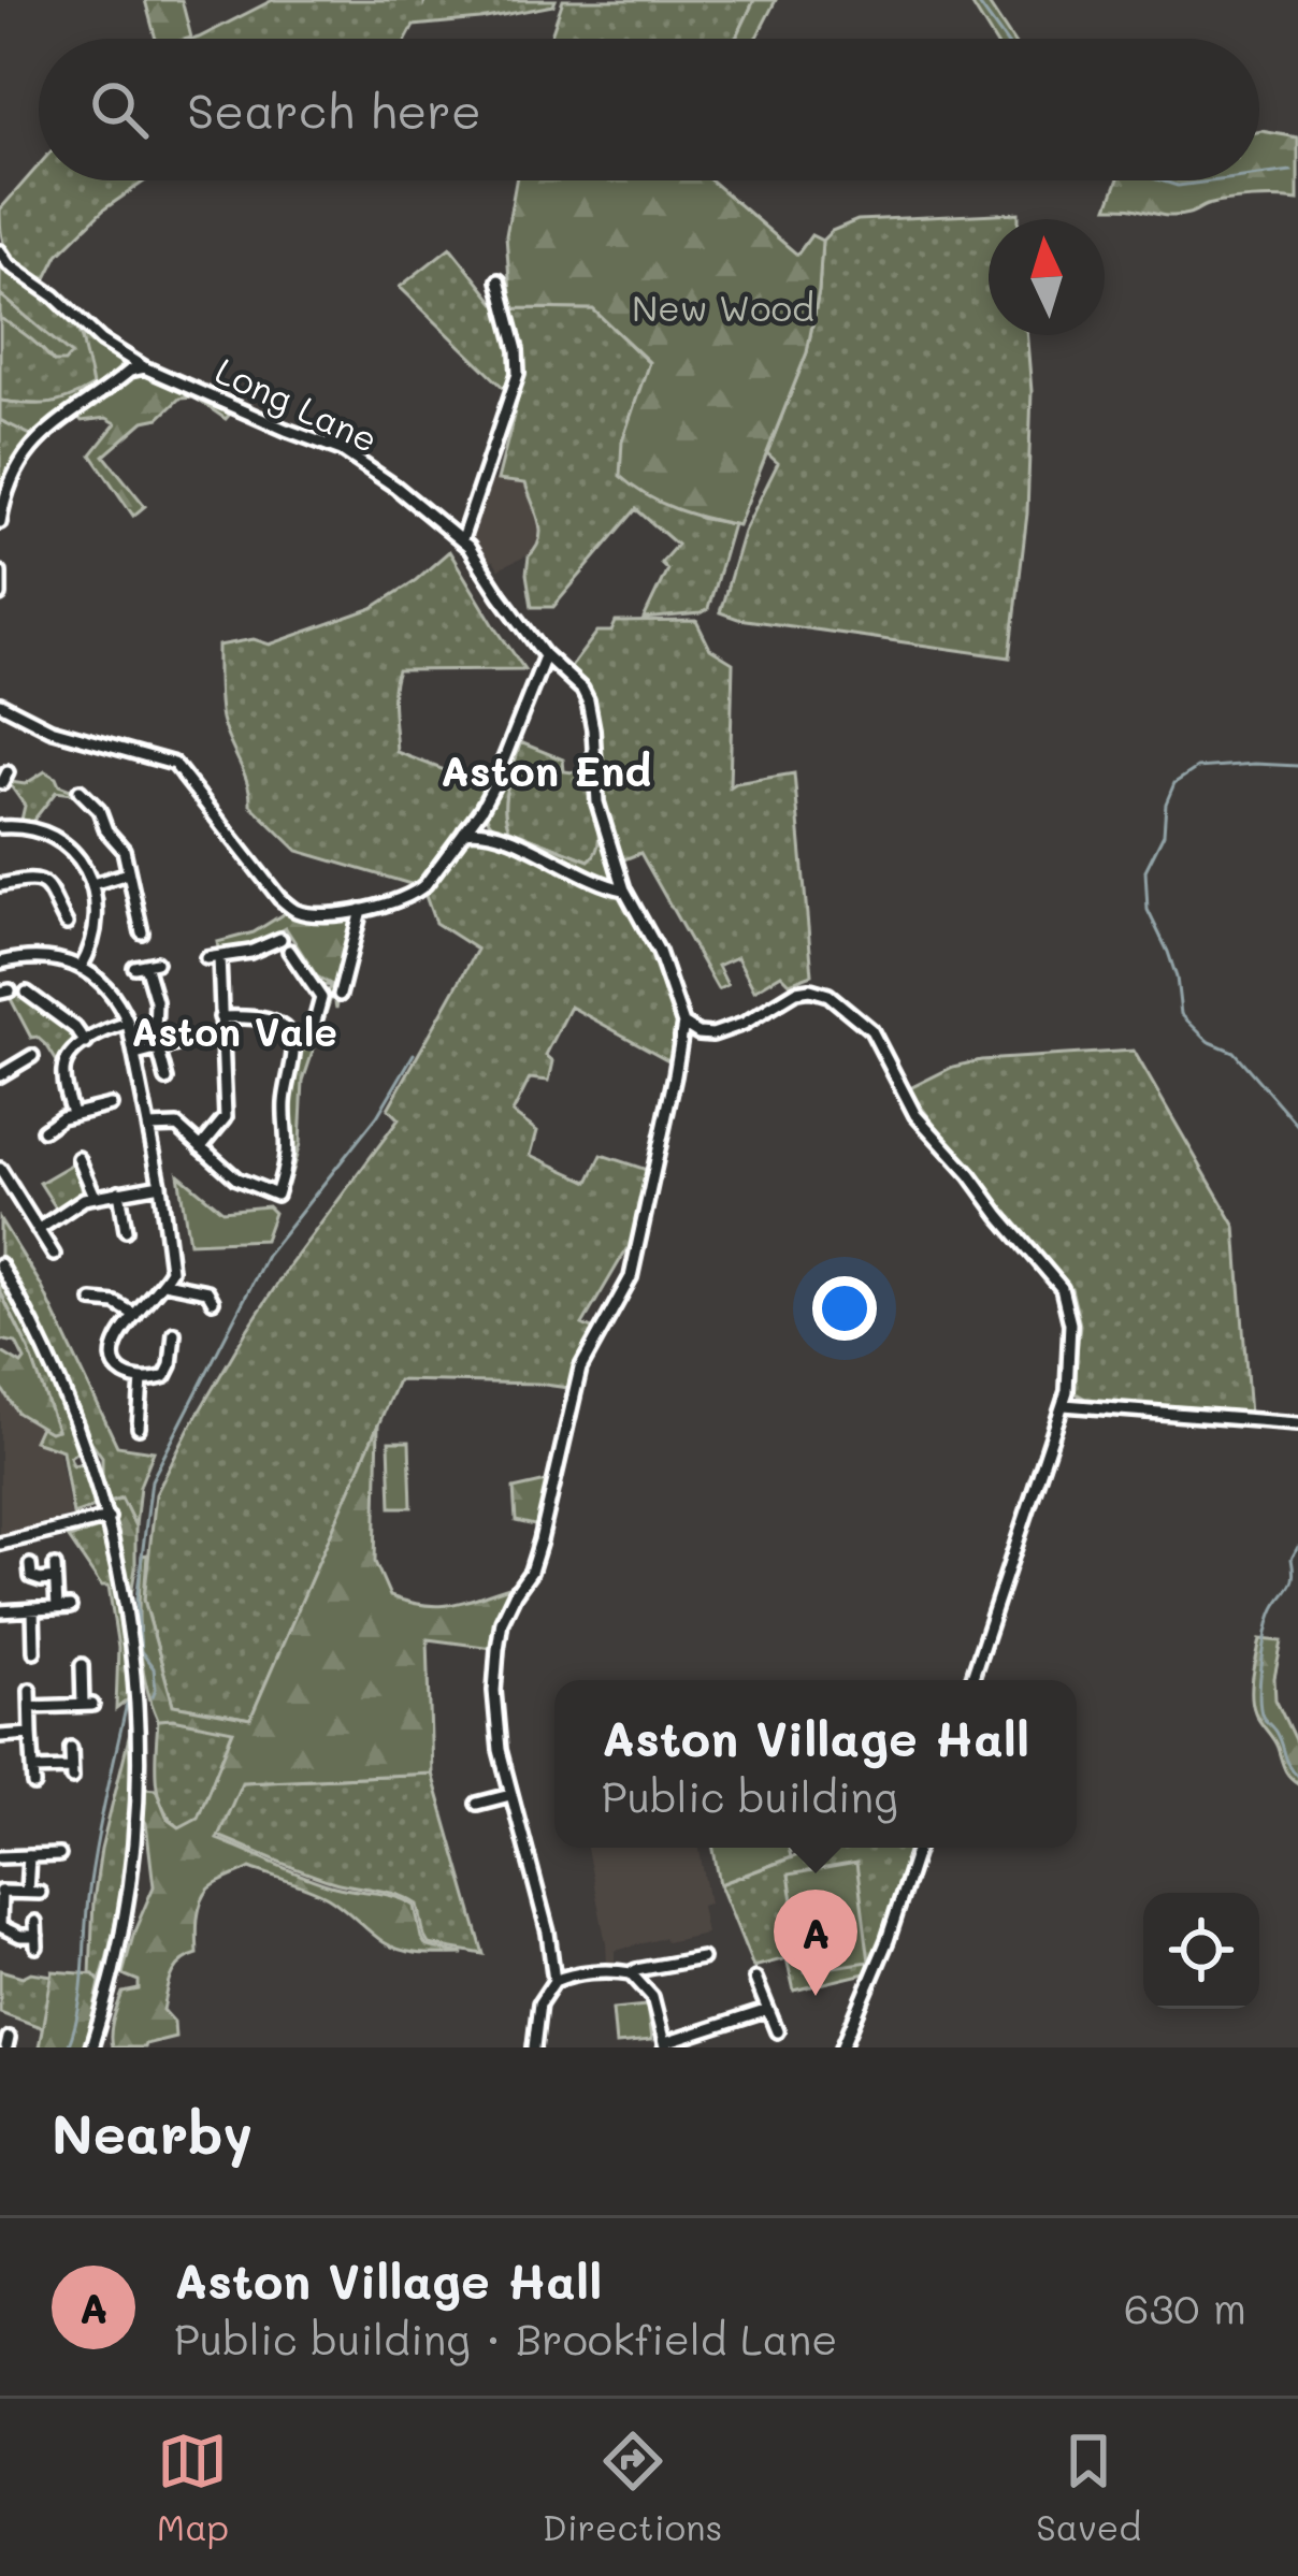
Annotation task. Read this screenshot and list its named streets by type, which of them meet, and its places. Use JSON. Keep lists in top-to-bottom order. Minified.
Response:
{"streets":{"street":["Long Lane"]},"districts":["Aston End","Aston Vale"],"parks":["New Wood"],"north":"top","page":{"search":"Search here","popup":["Aston Village Hall","Public building"],"pins":"A","heading":"Nearby","list":[{"mark":"A","name":"Aston Village Hall","note":"Public building · Brookfield Lane","value":"630 m"}],"nav":["Map","Directions","Saved"]}}
